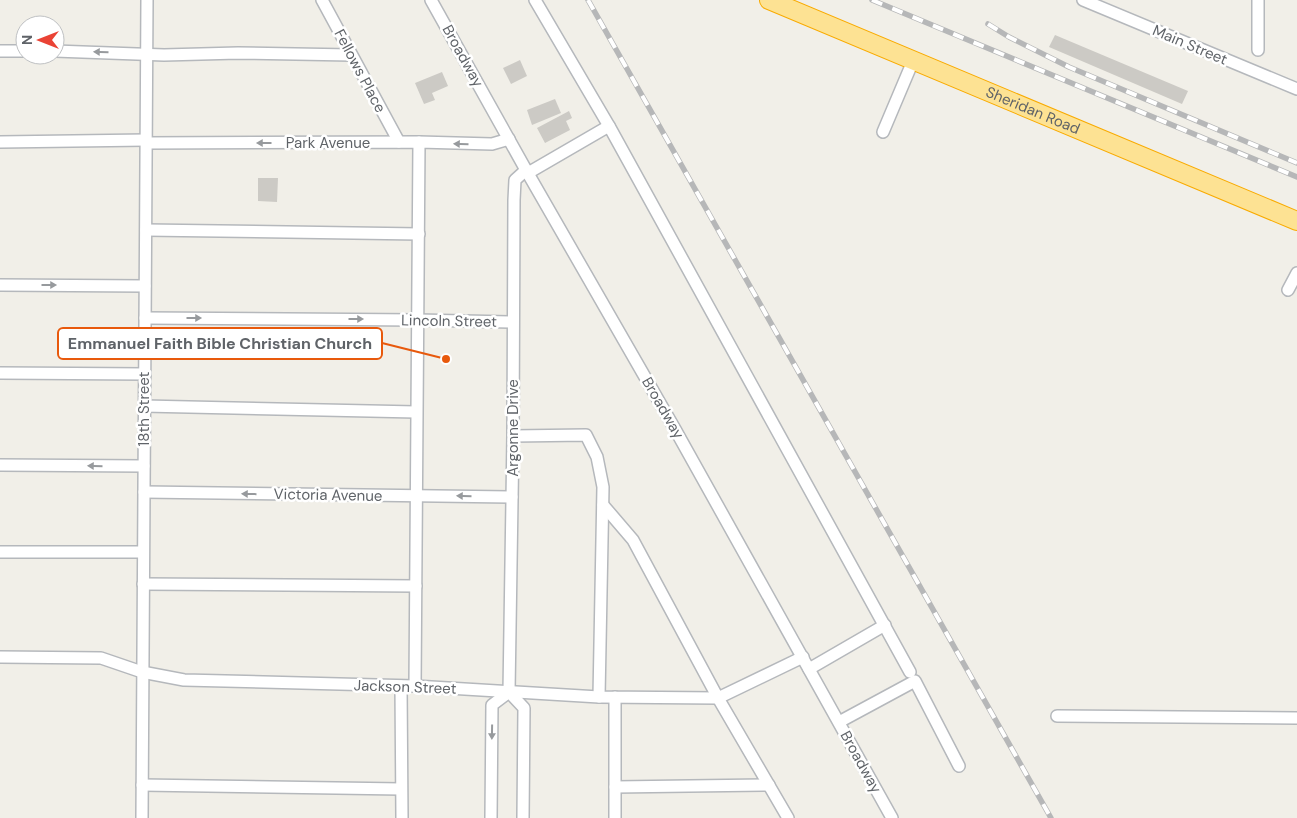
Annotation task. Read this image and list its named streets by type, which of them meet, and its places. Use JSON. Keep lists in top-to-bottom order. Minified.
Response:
{"streets":{"highway":["Sheridan Road"],"street":["Main Street","Broadway","Fellows Place","Park Avenue","Lincoln Street","18th Street","Argonne Drive","Victoria Avenue","Jackson Street"]},"crossings":[["Broadway","Park Avenue"],["Broadway","Argonne Drive"],["Broadway","Jackson Street"],["Fellows Place","Park Avenue"],["Park Avenue","18th Street"],["Lincoln Street","18th Street"],["Lincoln Street","Argonne Drive"],["18th Street","Victoria Avenue"],["18th Street","Jackson Street"],["Argonne Drive","Victoria Avenue"],["Argonne Drive","Jackson Street"]],"places":["Emmanuel Faith Bible Christian Church"],"north":"left"}
